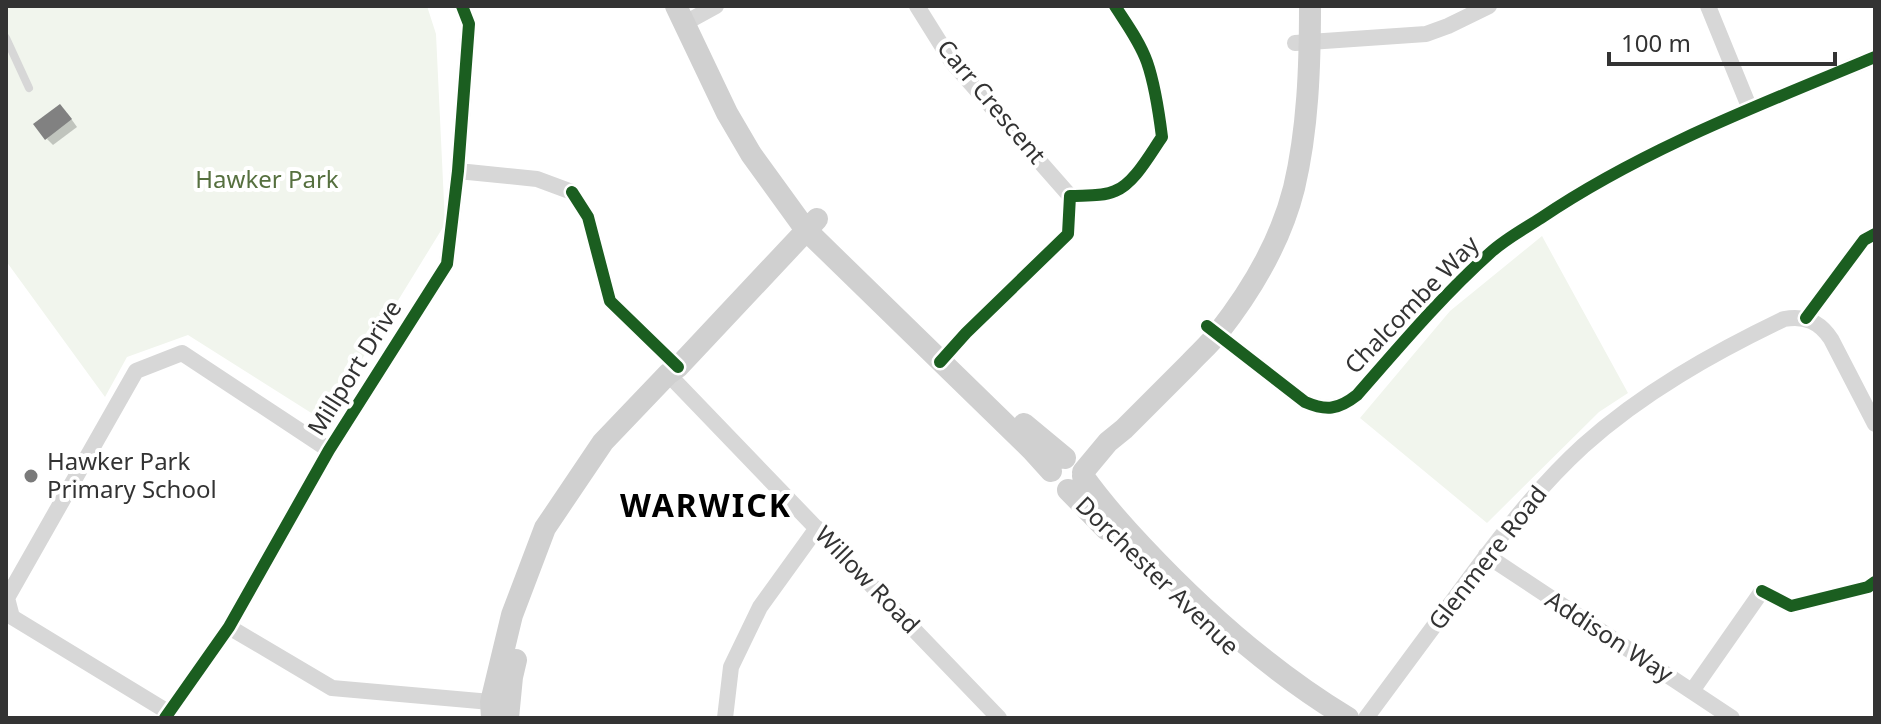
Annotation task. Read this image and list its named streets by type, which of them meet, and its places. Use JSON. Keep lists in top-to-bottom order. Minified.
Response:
{"streets":{"main road":["Dorchester Avenue"],"street":["Carr Crescent","Chalcombe Way","Millport Drive","Glenmere Road","Willow Road","Addison Way"]},"crossings":[["Glenmere Road","Addison Way"]],"districts":["WARWICK"],"parks":["Hawker Park"],"places":["Hawker Park Primary School"],"scale_bar":"100 m"}
